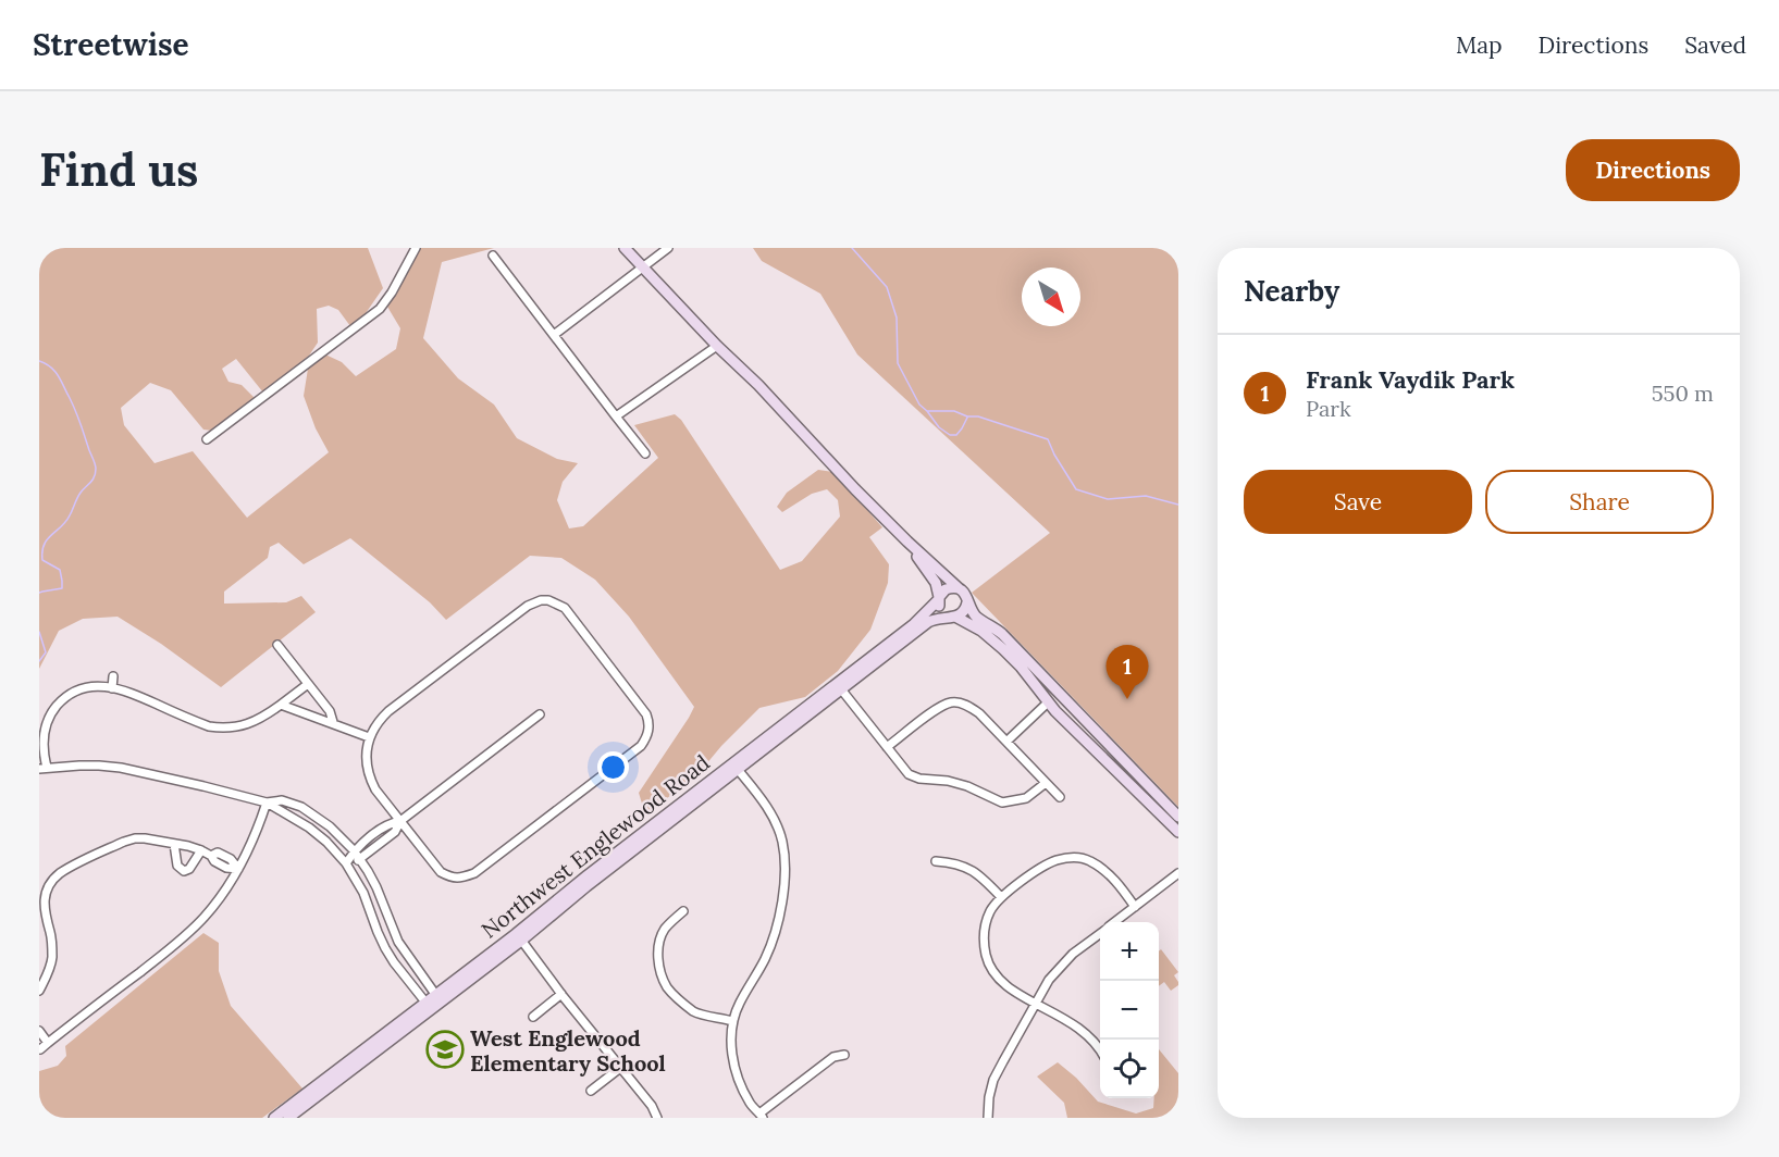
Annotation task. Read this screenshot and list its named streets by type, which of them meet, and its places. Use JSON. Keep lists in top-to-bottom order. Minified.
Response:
{"streets":{"main road":["Northwest Englewood Road"]},"places":{"school or university":["West Englewood Elementary School"]},"north":"bottom right","page":{"header":"Streetwise","nav":["Map","Directions","Saved"],"buttons":["Directions",["Save","Share"]],"title":"Find us","heading":"Nearby","list":[{"mark":"1","name":"Frank Vaydik Park","note":"Park","value":"550 m"}],"pins":"1","map_buttons":["+","−"]}}
